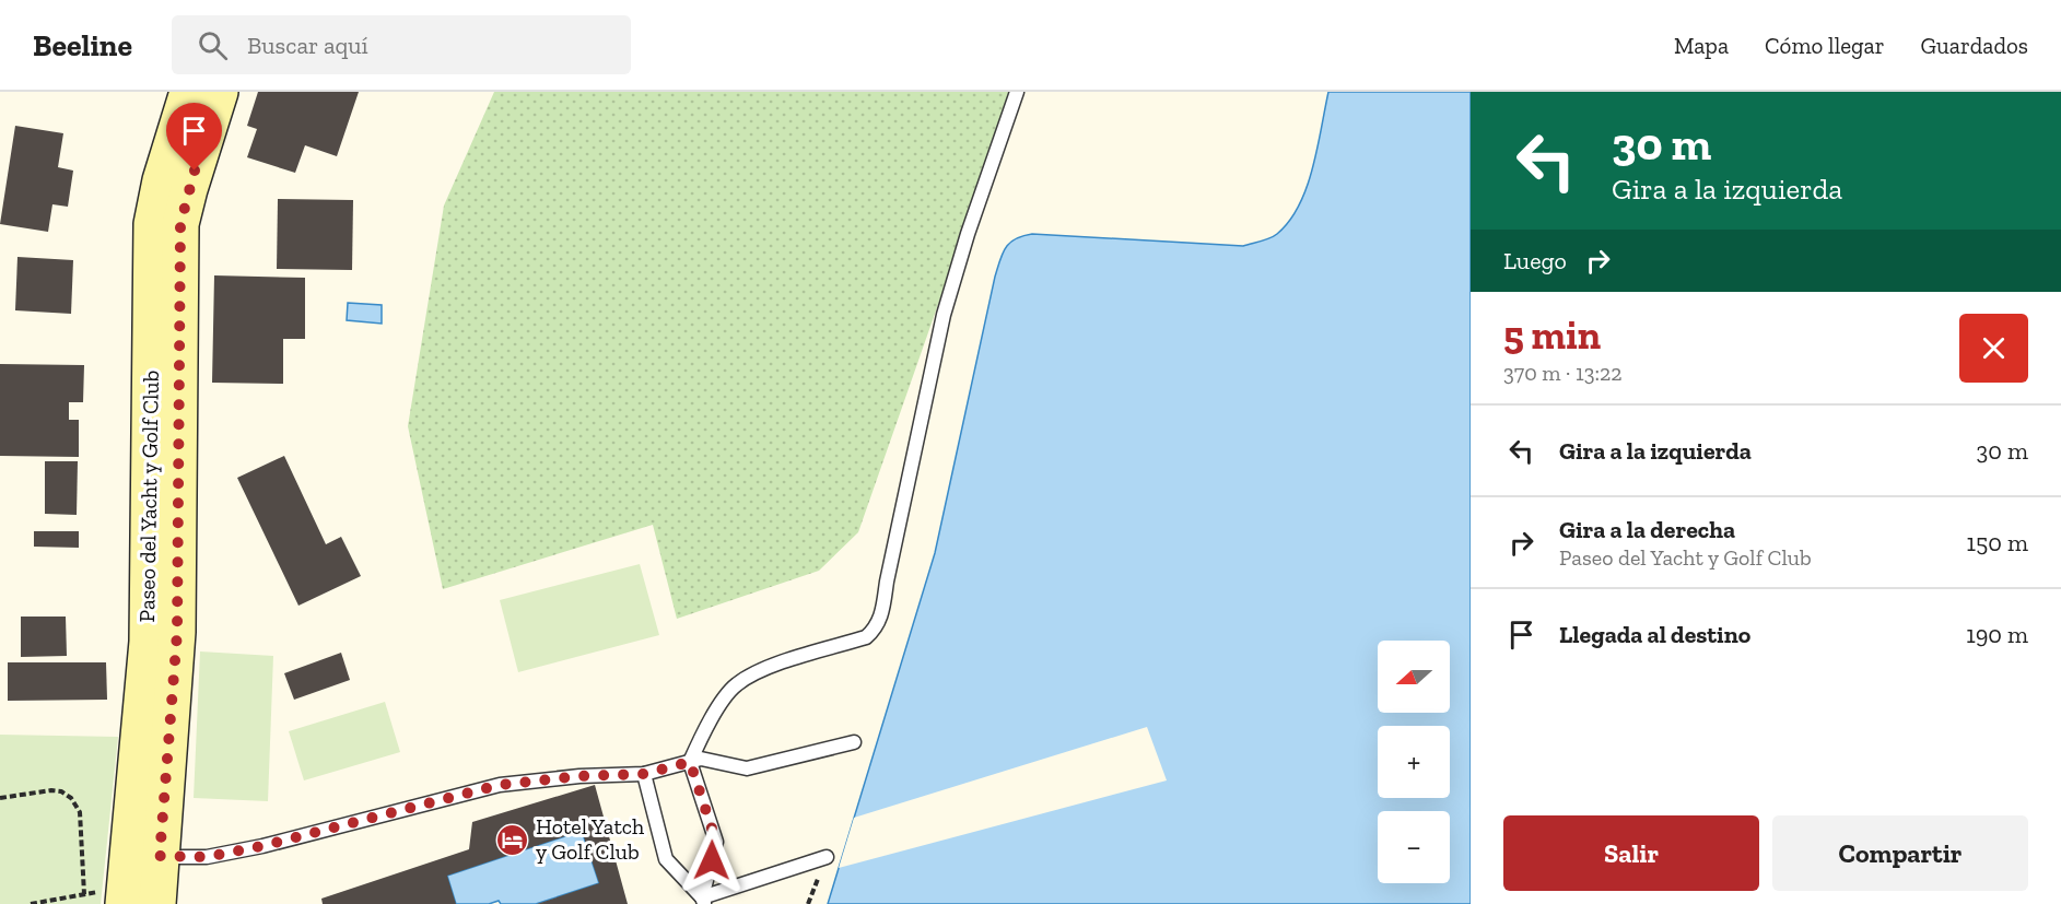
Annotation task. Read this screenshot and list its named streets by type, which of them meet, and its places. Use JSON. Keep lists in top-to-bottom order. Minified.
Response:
{"streets":{"main road":["Paseo del Yacht y Golf Club"]},"places":{"hotel":["Hotel Yatch y Golf Club"]},"north":"left","page":{"header":"Beeline","search":"Buscar aquí","nav":["Mapa","Cómo llegar","Guardados"],"turn":["30 m","Gira a la izquierda"],"then":"Luego","heading":["5 min","370 m · 13:22"],"list":[{"name":"Gira a la izquierda","value":"30 m"},{"name":"Gira a la derecha","note":"Paseo del Yacht y Golf Club","value":"150 m"},{"name":"Llegada al destino","value":"190 m"}],"map_buttons":["+","−"],"buttons":["Salir","Compartir"]}}
